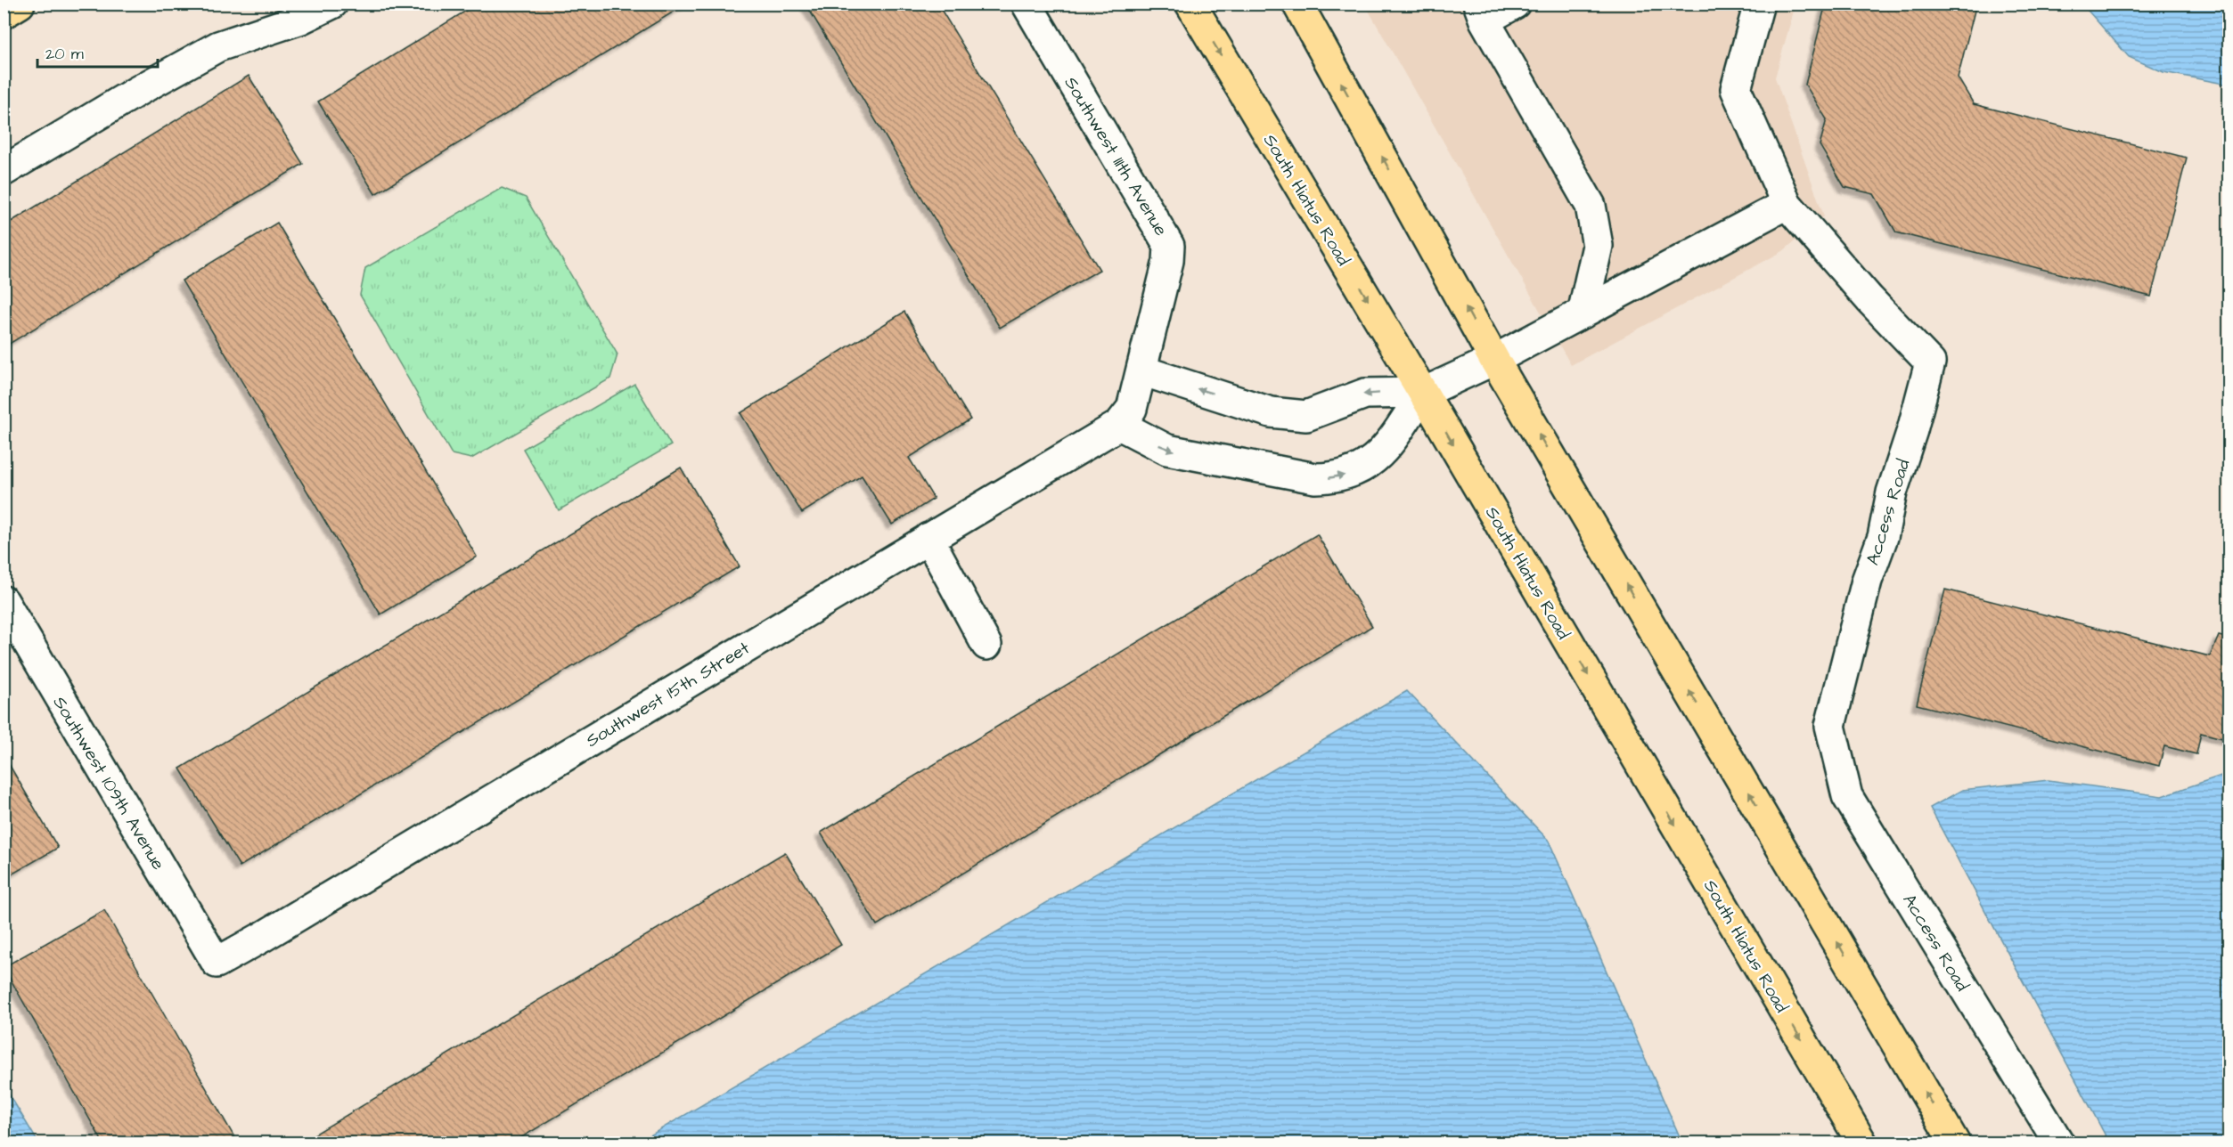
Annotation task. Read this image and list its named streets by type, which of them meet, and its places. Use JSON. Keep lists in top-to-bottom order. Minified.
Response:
{"streets":{"main road":["South Hiatus Road"],"street":["Southwest 111th Avenue","Access Road","Southwest 15th Street","Southwest 109th Avenue"]},"crossings":[["Southwest 111th Avenue","Southwest 15th Street"],["Southwest 15th Street","Southwest 109th Avenue"]],"scale_bar":"20 m"}
